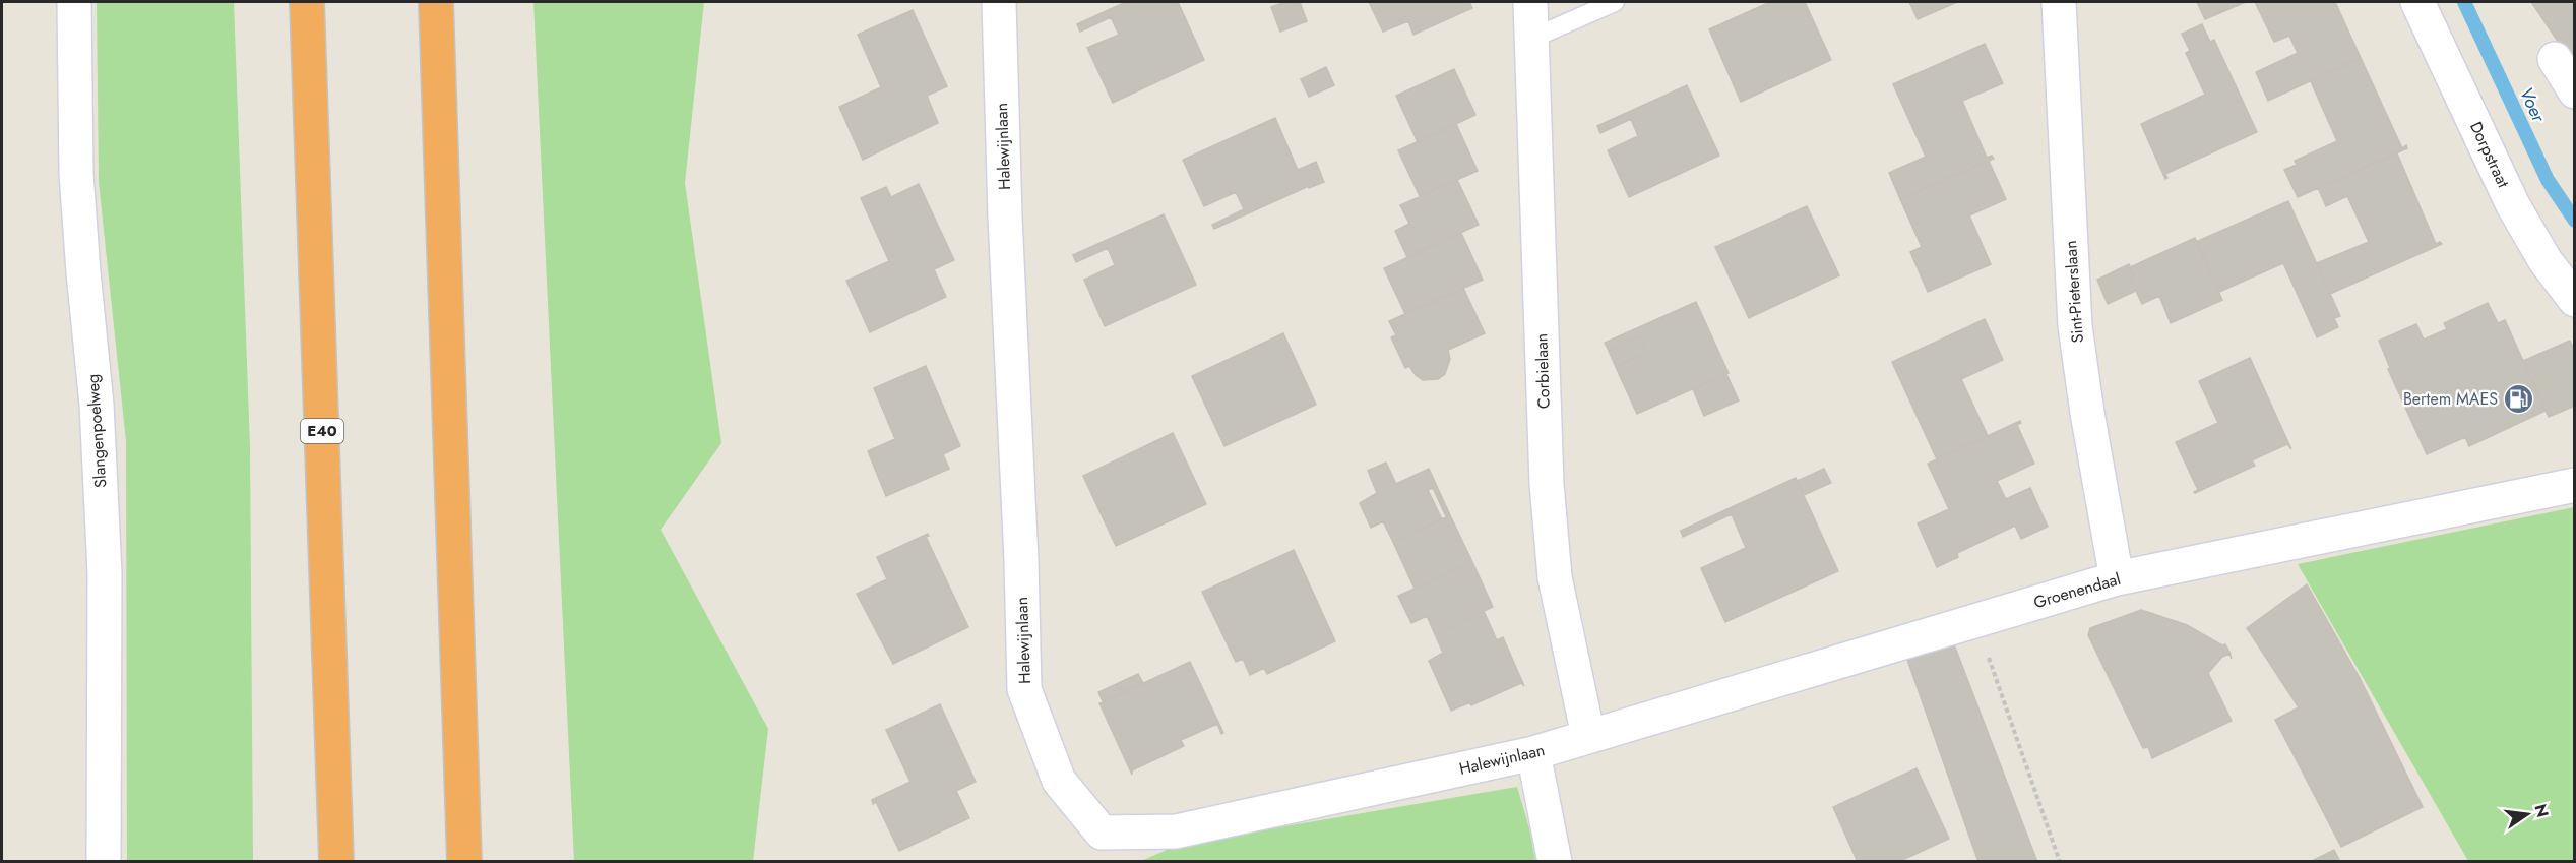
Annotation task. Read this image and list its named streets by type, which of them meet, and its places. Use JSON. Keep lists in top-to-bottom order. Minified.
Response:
{"streets":{"highway":["E40"],"street":["Halewijnlaan","Dorpstraat","Sint-Pieterslaan","Corbielaan","Slangenpoelweg","Groenendaal"]},"crossings":[["Halewijnlaan","Corbielaan"],["Halewijnlaan","Groenendaal"],["Sint-Pieterslaan","Groenendaal"],["Corbielaan","Groenendaal"]],"water":["Voer"],"places":{"fuel station":["Bertem MAES"]},"north":"right"}
